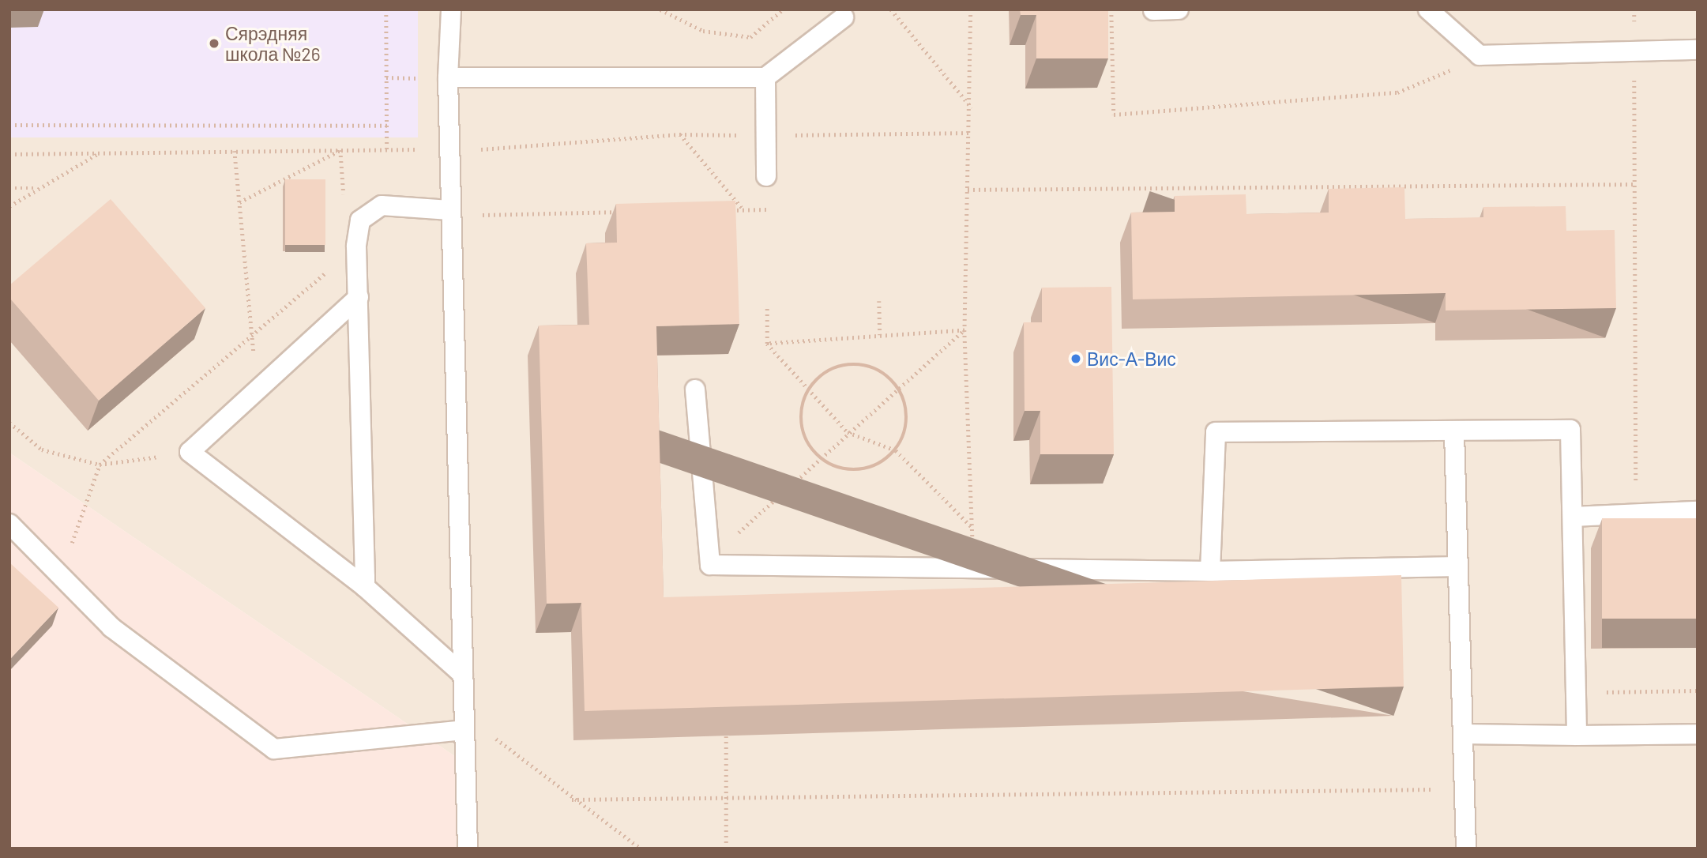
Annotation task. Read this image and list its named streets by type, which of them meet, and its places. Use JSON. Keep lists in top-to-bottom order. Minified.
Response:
{"places":["Сярэдняя школа №26","Вис-А-Вис"]}
